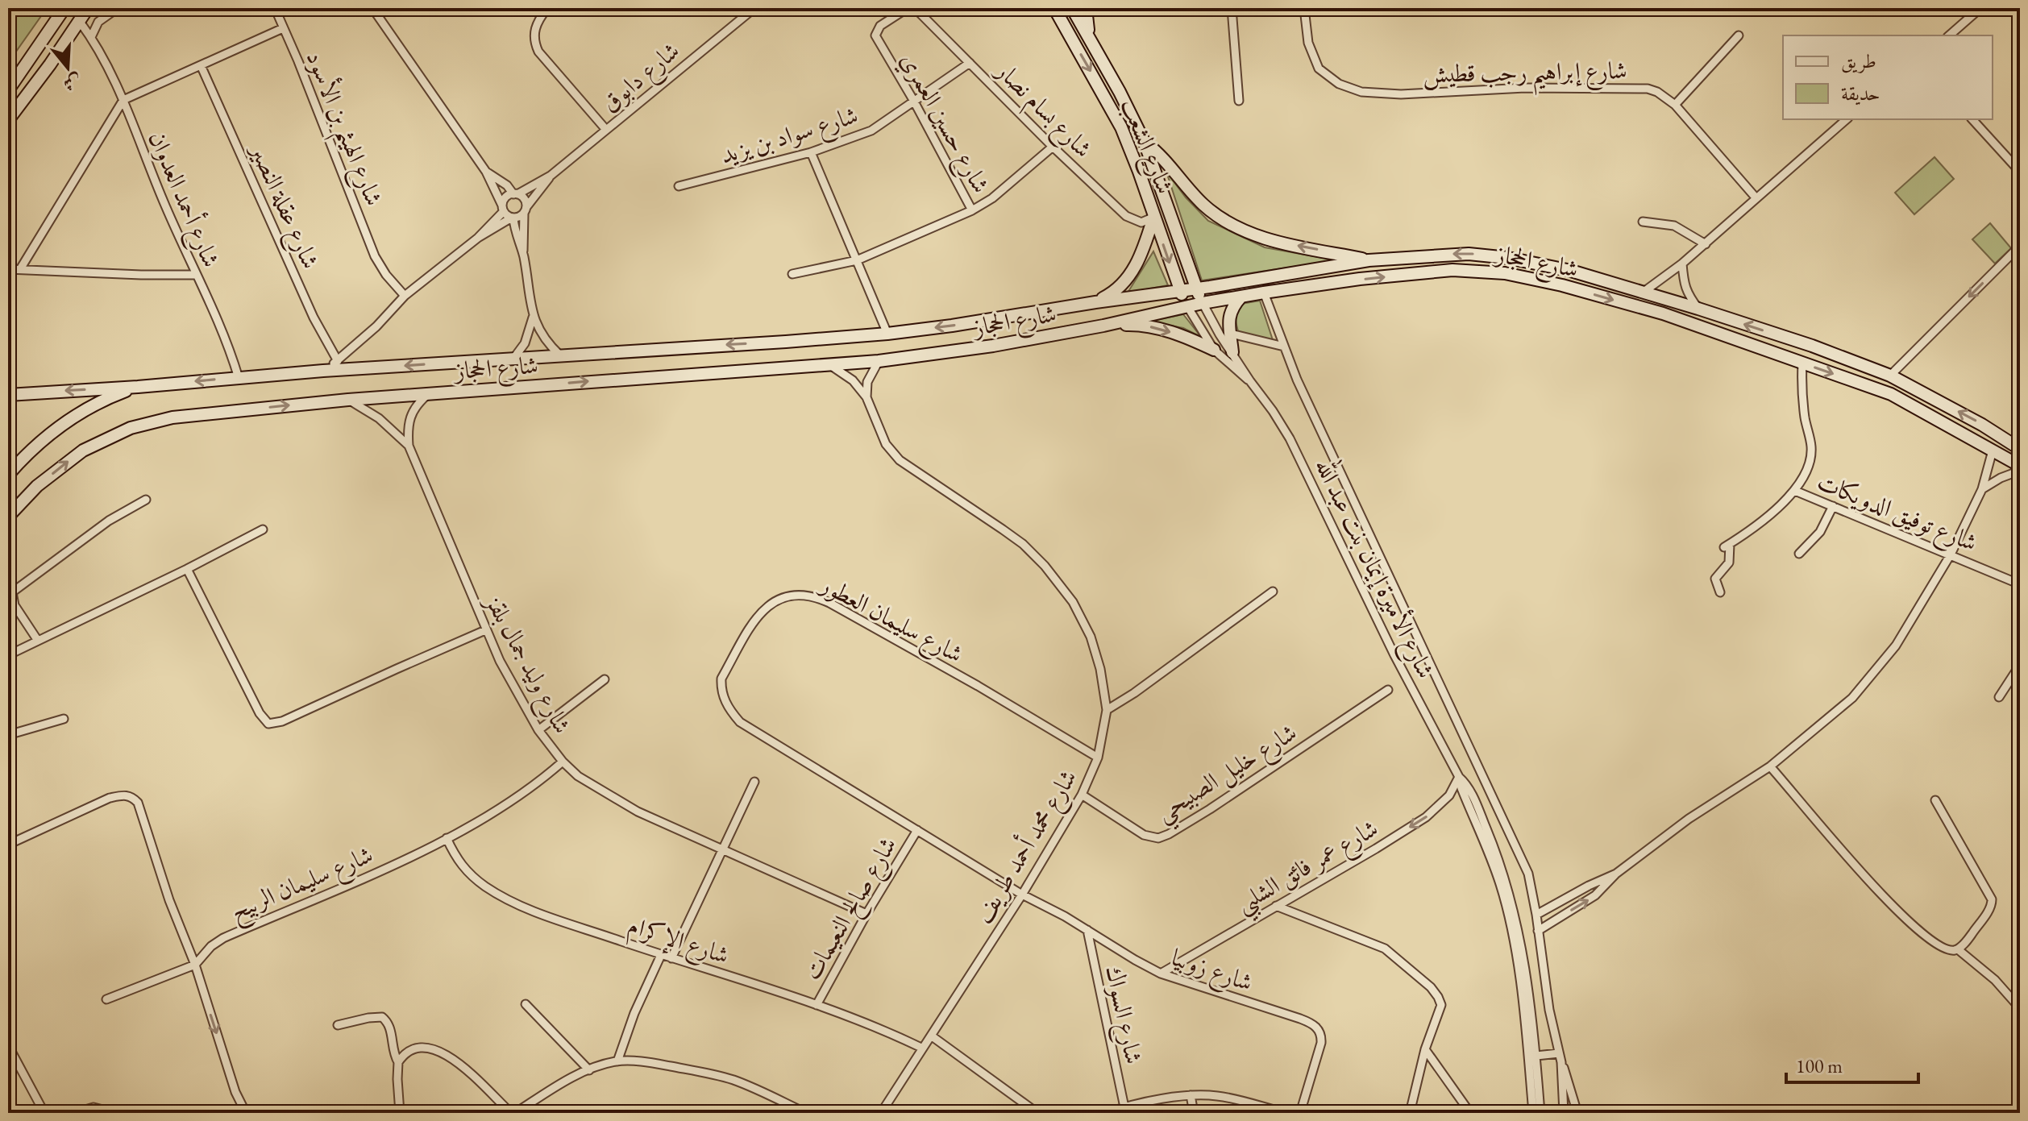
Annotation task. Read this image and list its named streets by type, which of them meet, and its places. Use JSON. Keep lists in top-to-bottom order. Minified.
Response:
{"streets":{"main road":["شارع الشعب","شارع الحجاز"],"street":["شارع إبراهيم رجب قطيش","شارع دابوق","شارع بسام نصار","شارع حسين العمري","شارع الهيثم بن الأسود","شارع سواد بن يزيد","شارع أحمد العدوان","شارع عقلة النصير","شارع توفيق الدويكات","شارع الأميرة إيمان بنت عبد الله","شارع سليمان العطور","شارع وليد جمال بلقز","شارع خليل الصبيحي","شارع محمد أحمد طريف","شارع عمر فائق الشلبي","شارع سليمان الربيح","شارع صالح النعيمات","شارع الإكرام","شارع زوبيا","شارع السواك"]},"crossings":[["شارع بسام نصار","شارع حسين العمري"],["شارع بسام نصار","شارع سواد بن يزيد"],["شارع بسام نصار","شارع الشعب"],["شارع حسين العمري","شارع سواد بن يزيد"],["شارع الهيثم بن الأسود","شارع أحمد العدوان"],["شارع الهيثم بن الأسود","شارع عقلة النصير"],["شارع الشعب","شارع الحجاز"],["شارع الشعب","شارع الأميرة إيمان بنت عبد الله"],["شارع أحمد العدوان","شارع الحجاز"],["شارع الحجاز","شارع الأميرة إيمان بنت عبد الله"],["شارع الحجاز","شارع وليد جمال بلقز"],["شارع الحجاز","شارع محمد أحمد طريف"],["شارع الأميرة إيمان بنت عبد الله","شارع عمر فائق الشلبي"],["شارع سليمان العطور","شارع محمد أحمد طريف"],["شارع سليمان العطور","شارع صالح النعيمات"],["شارع سليمان العطور","شارع زوبيا"],["شارع وليد جمال بلقز","شارع سليمان الربيح"],["شارع وليد جمال بلقز","شارع صالح النعيمات"],["شارع خليل الصبيحي","شارع محمد أحمد طريف"],["شارع محمد أحمد طريف","شارع الإكرام"],["شارع محمد أحمد طريف","شارع زوبيا"],["شارع عمر فائق الشلبي","شارع زوبيا"],["شارع سليمان الربيح","شارع الإكرام"],["شارع صالح النعيمات","شارع الإكرام"],["شارع زوبيا","شارع السواك"]],"one_way":["شارع عمر فائق الشلبي"],"legend":["طريق","حديقة"],"scale_bar":"100 m","north":"bottom"}
